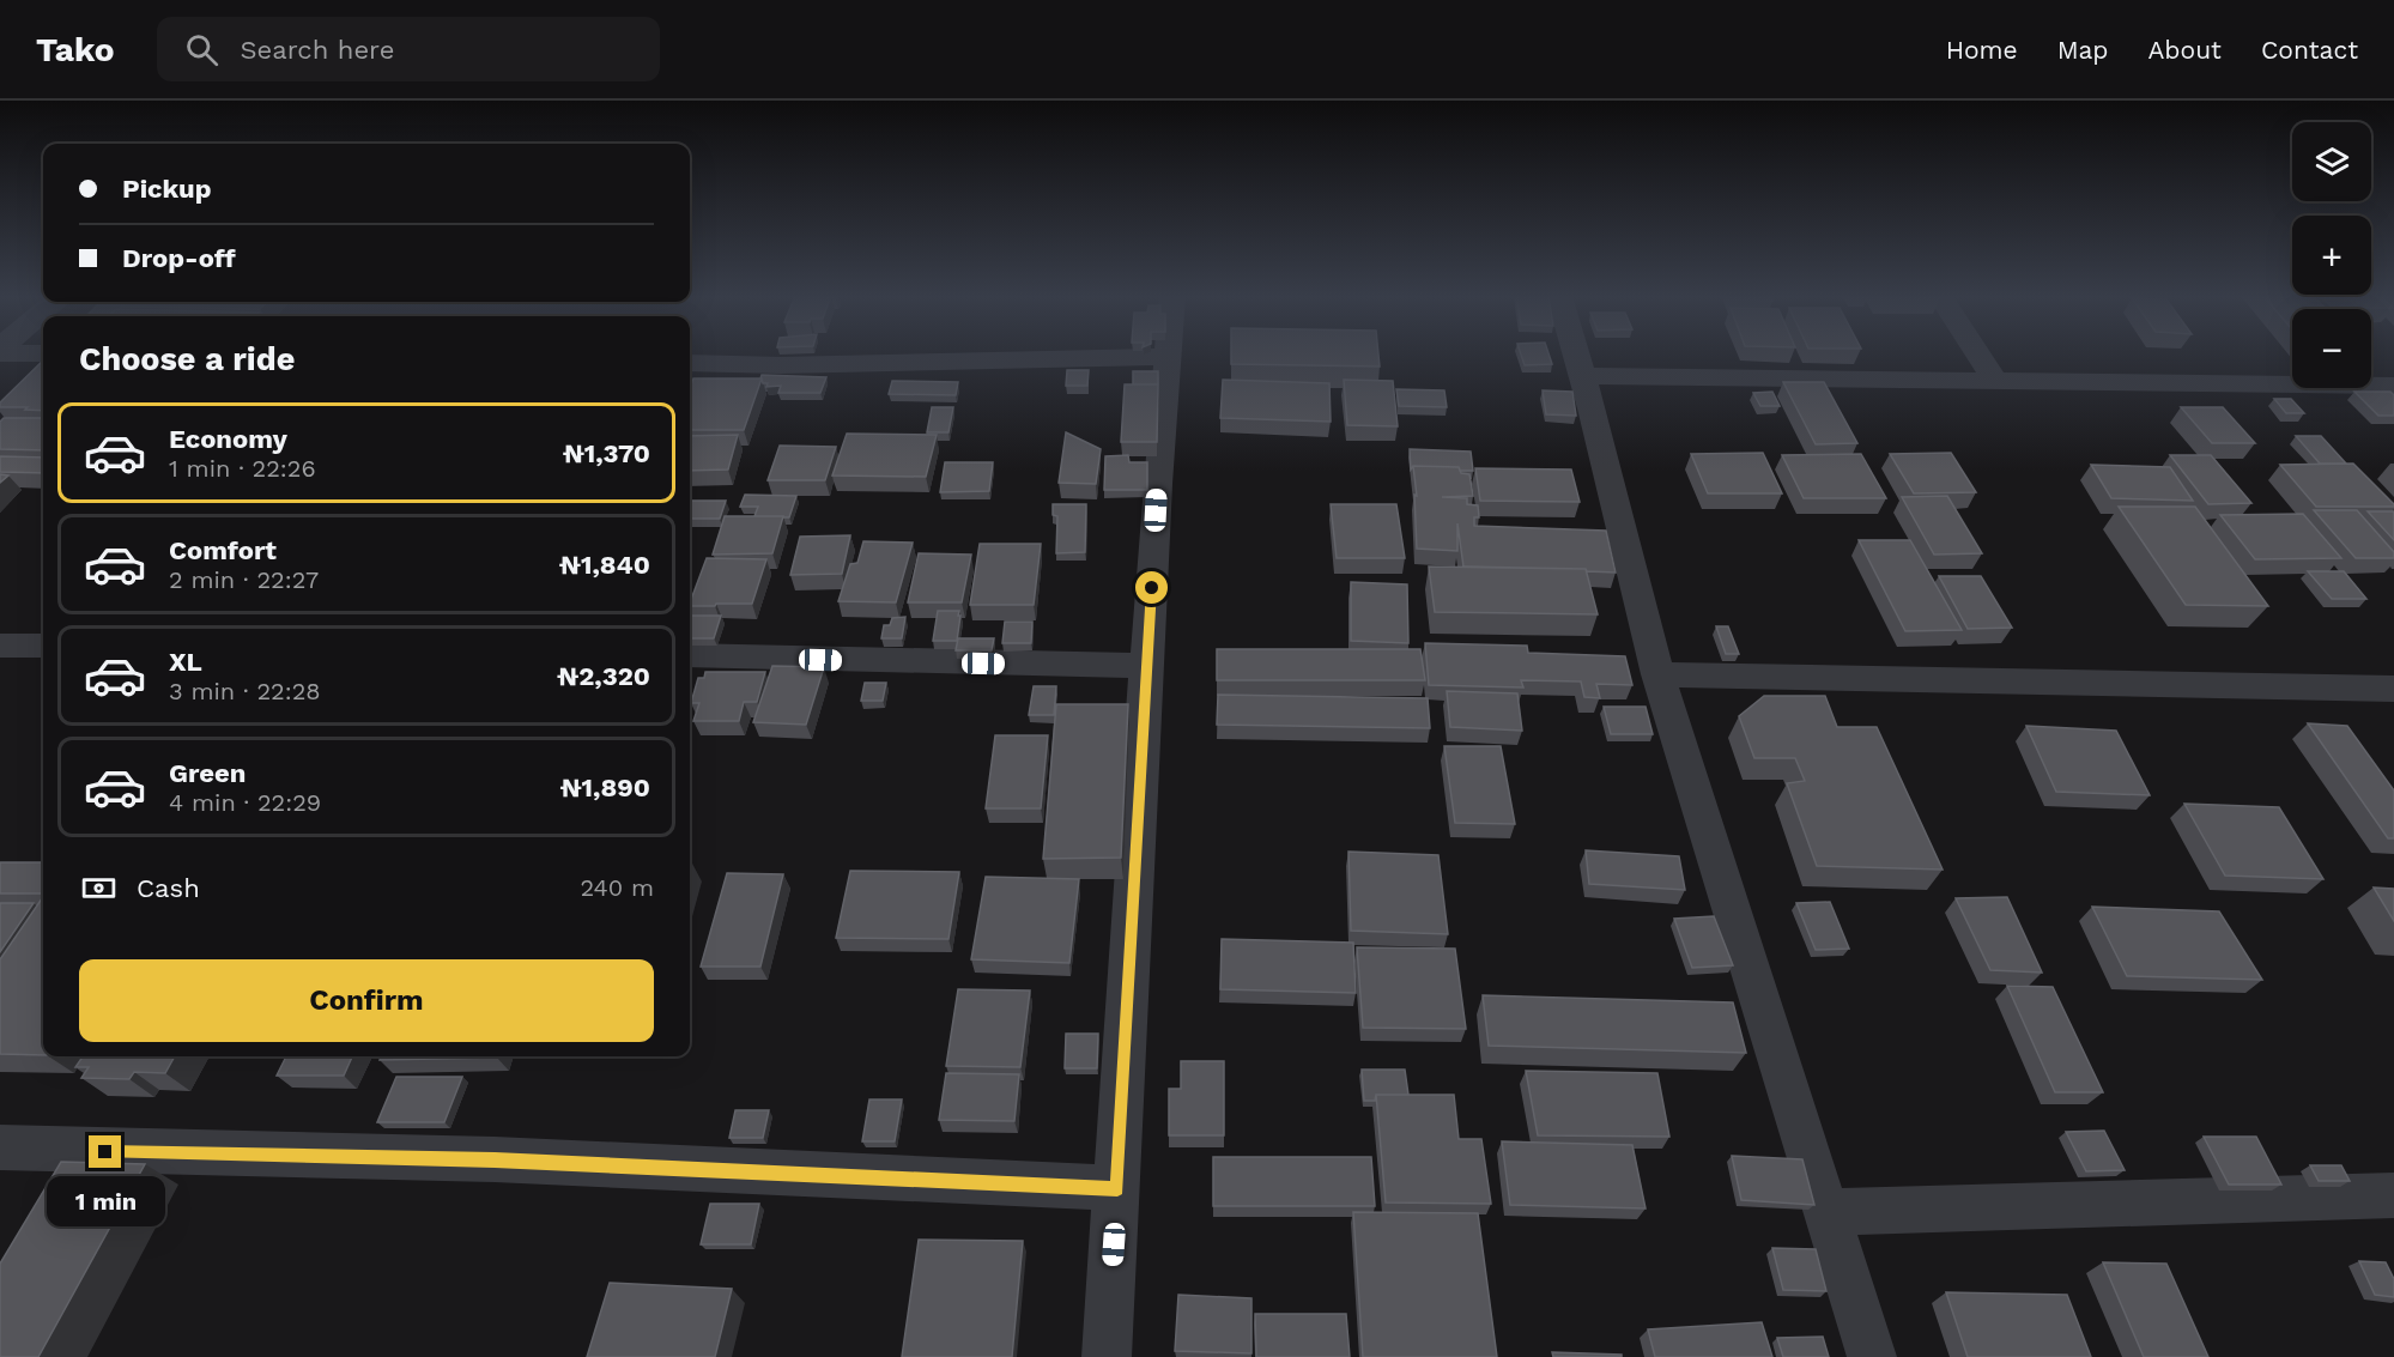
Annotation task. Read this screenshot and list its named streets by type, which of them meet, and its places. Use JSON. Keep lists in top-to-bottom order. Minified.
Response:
{"page":{"header":"Tako","search":"Search here","nav":["Home","Map","About","Contact"],"map_buttons":["+","−"],"banner":["Pickup","Drop-off"],"heading":"Choose a ride","list":[{"name":"Economy","note":"1 min · 22:26","value":"₦1,370"},{"name":"Comfort","note":"2 min · 22:27","value":"₦1,840"},{"name":"XL","note":"3 min · 22:28","value":"₦2,320"},{"name":"Green","note":"4 min · 22:29","value":"₦1,890"}],"pay":["Cash","240 m"],"buttons":"Confirm","bubble":"1 min"}}
